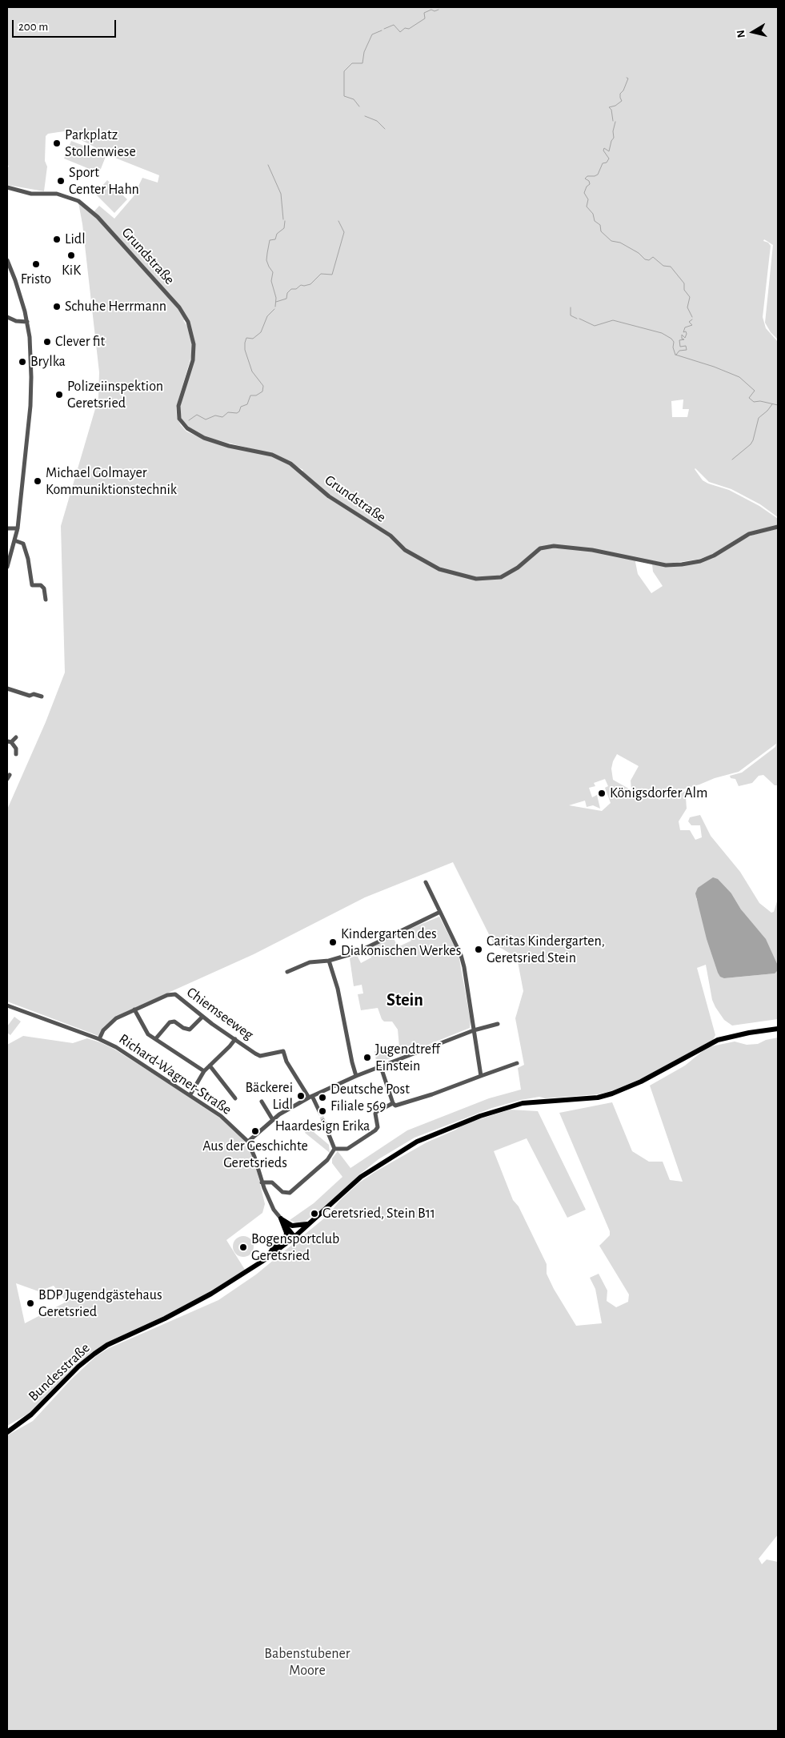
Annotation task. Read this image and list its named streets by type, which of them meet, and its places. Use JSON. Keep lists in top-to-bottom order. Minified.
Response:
{"streets":{"main road":["Bundesstraße"],"street":["Grundstraße","Chiemseeweg","Richard-Wagner-Straße"]},"crossings":[["Chiemseeweg","Richard-Wagner-Straße"]],"districts":["Stein"],"parks":["Babenstubener Moore"],"places":["Parkplatz Stollenwiese","Sport Center Hahn","Lidl","KiK","Fristo","Schuhe Herrmann","Clever fit","Brylka","Polizeiinspektion Geretsried","Michael Golmayer Kommuniktionstechnik","Königsdorfer Alm","Kindergarten des Diakonischen Werkes","Caritas Kindergarten, Geretsried Stein","Jugendtreff Einstein","Bäckerei Lidl","Deutsche Post Filiale 569","Haardesign Erika","Aus der Geschichte Geretsrieds","Geretsried, Stein B11","Bogensportclub Geretsried","BDP Jugendgästehaus Geretsried"],"scale_bar":"200 m","north":"left"}
